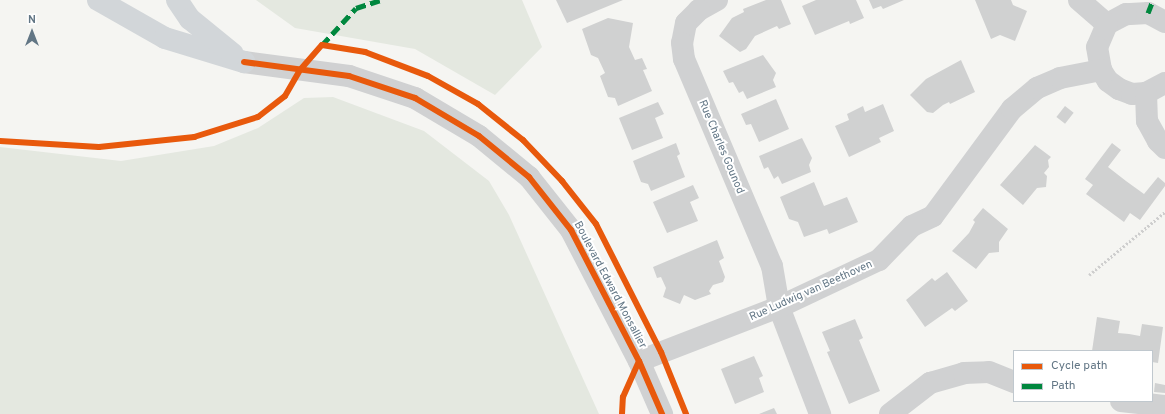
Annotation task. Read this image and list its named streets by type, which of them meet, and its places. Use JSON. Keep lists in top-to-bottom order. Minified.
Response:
{"streets":{"street":["Rue Charles Gounod","Boulevard Edward Monsallier","Rue Ludwig van Beethoven"]},"crossings":[["Rue Charles Gounod","Rue Ludwig van Beethoven"],["Boulevard Edward Monsallier","Rue Ludwig van Beethoven"]],"legend":["Cycle path","Path"],"north":"top"}
